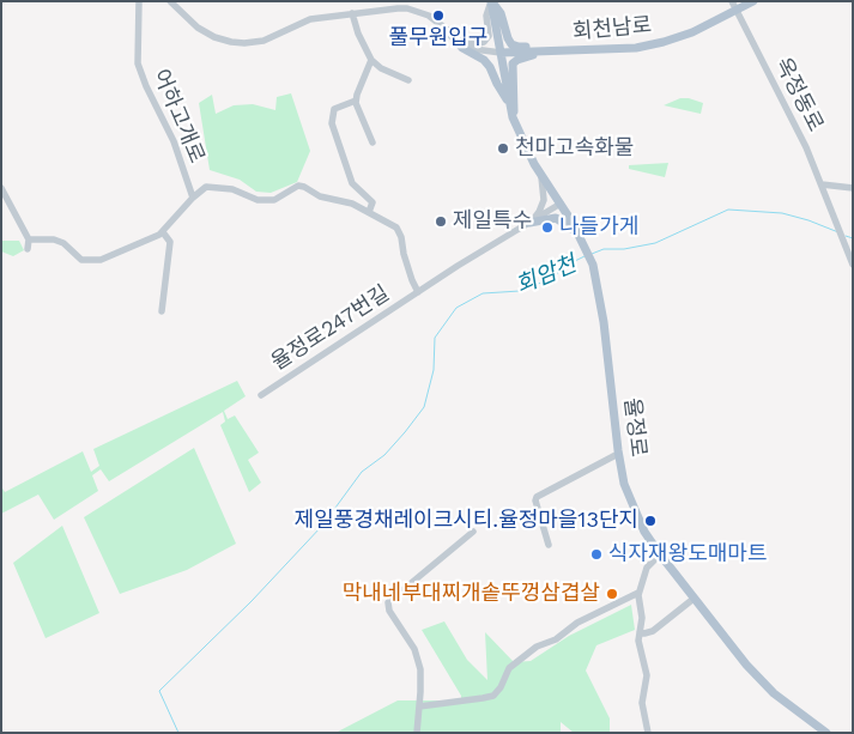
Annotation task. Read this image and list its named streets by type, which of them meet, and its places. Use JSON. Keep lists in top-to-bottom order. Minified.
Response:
{"streets":{"main road":["회천남로","율정로"],"street":["옥정동로","어하고개로","율정로247번길"]},"crossings":[["회천남로","옥정동로"],["어하고개로","율정로247번길"],["율정로247번길","율정로"]],"water":["회암천"],"places":["풀무원입구","천마고속화물","제일특수","나들가게","제일풍경채레이크시티.율정마을13단지","식자재왕도매마트","막내네부대찌개솥뚜껑삼겹살"]}
